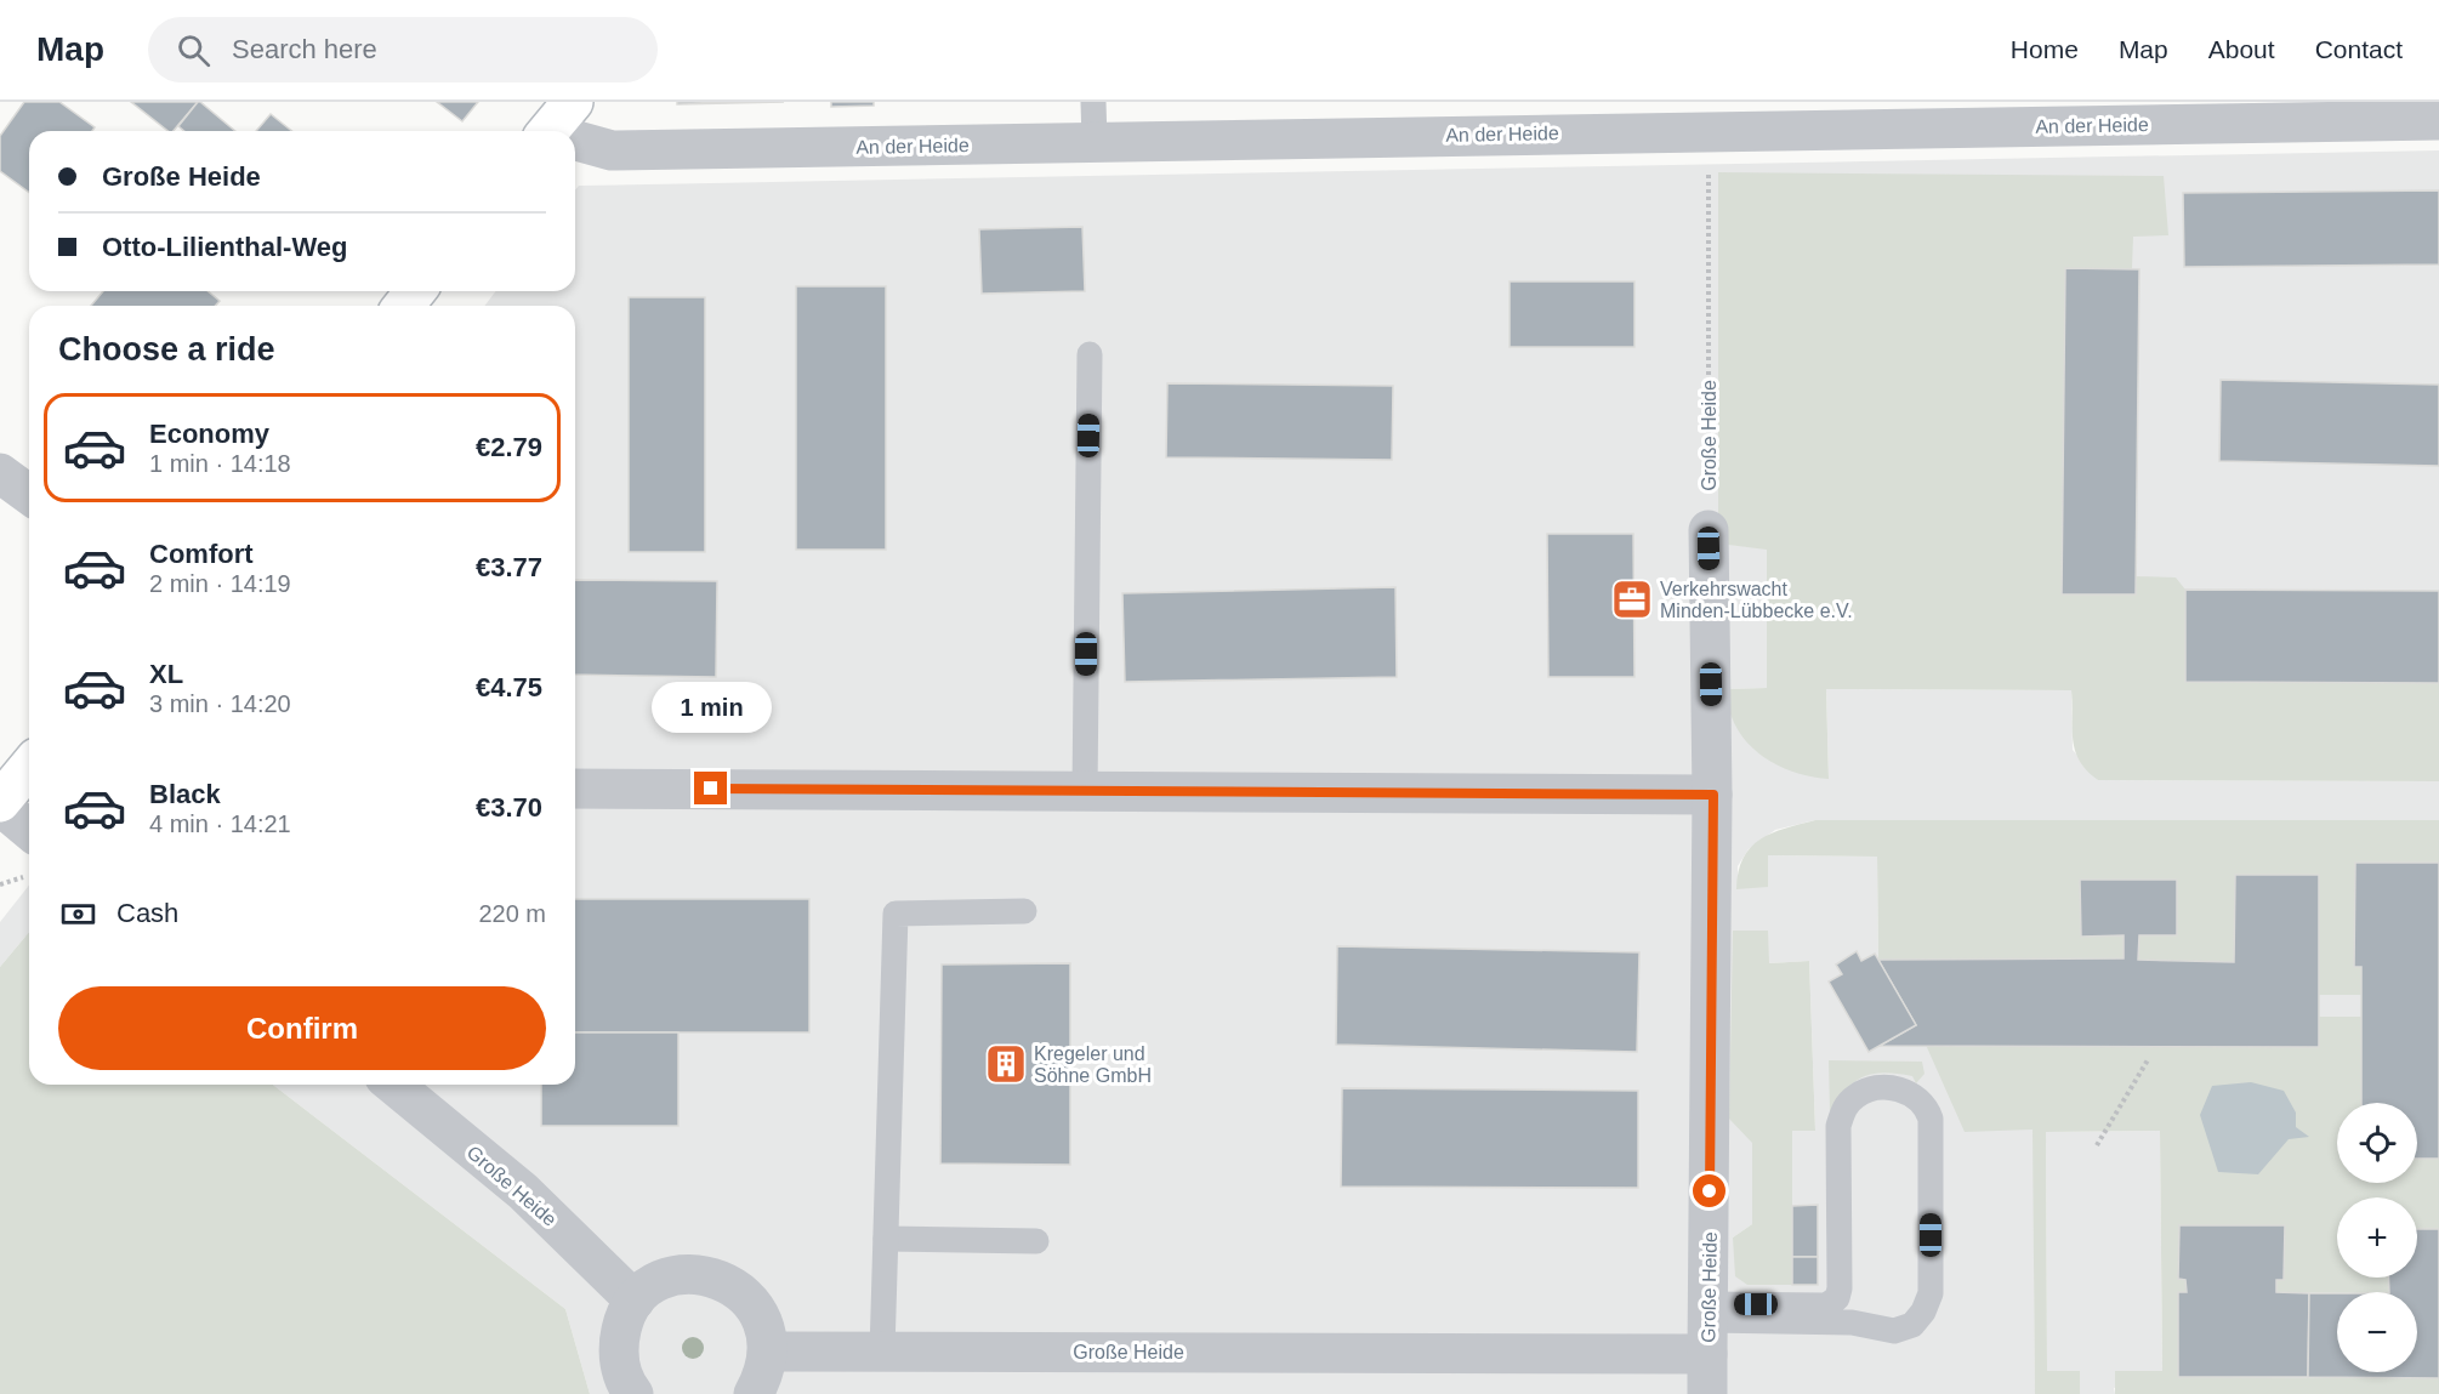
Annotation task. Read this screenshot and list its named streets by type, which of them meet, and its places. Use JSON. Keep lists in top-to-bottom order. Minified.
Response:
{"streets":{"street":["An der Heide","Große Heide"]},"crossings":[["An der Heide","Große Heide"]],"places":{"office":["Verkehrswacht Minden-Lübbecke e.V."],"building":["Kregeler und Söhne GmbH"]},"page":{"header":"Map","search":"Search here","nav":["Home","Map","About","Contact"],"banner":["Große Heide","Otto-Lilienthal-Weg"],"heading":"Choose a ride","list":[{"name":"Economy","note":"1 min · 14:18","value":"€2.79"},{"name":"Comfort","note":"2 min · 14:19","value":"€3.77"},{"name":"XL","note":"3 min · 14:20","value":"€4.75"},{"name":"Black","note":"4 min · 14:21","value":"€3.70"}],"bubble":"1 min","pay":["Cash","220 m"],"buttons":"Confirm","map_buttons":["+","−"]}}
